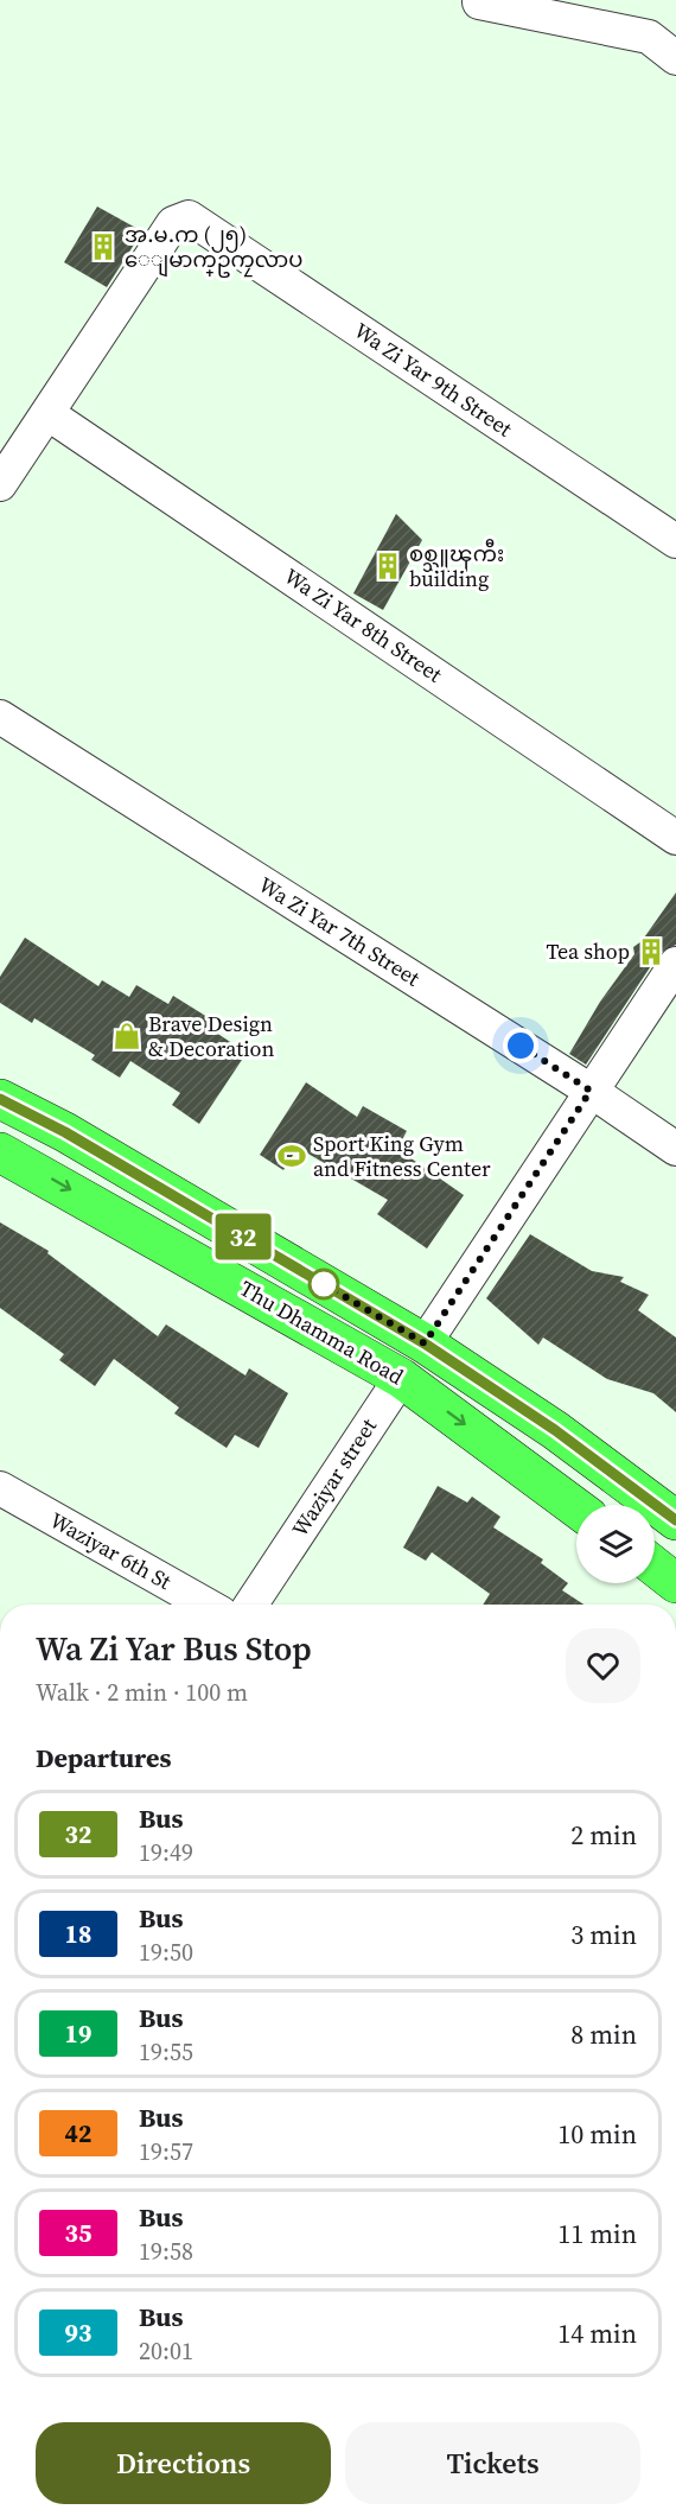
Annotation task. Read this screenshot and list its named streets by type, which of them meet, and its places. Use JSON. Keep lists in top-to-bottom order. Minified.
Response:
{"streets":{"main road":["Thu Dhamma Road","Waziyar street"],"street":["Wa Zi Yar 9th Street","Wa Zi Yar 8th Street","Wa Zi Yar 7th Street","Waziyar 6th St"]},"crossings":[["Wa Zi Yar 9th Street","Wa Zi Yar 8th Street"],["Thu Dhamma Road","Waziyar street"]],"places":{"building":["အ.မ.က (၂၅) ေျမာက္ဥကၠလာပ","စစ္သူၾကီး building","Tea shop"],"shop":["Brave Design & Decoration"],"sports":["Sport King Gym and Fitness Center"]},"lines":["bus line 32"],"page":{"on_map":"32","heading":[["Wa Zi Yar Bus Stop","Walk · 2 min · 100 m"],"Departures"],"list":[{"mark":"32","name":"Bus","note":"19:49","value":"2 min"},{"mark":"18","name":"Bus","note":"19:50","value":"3 min"},{"mark":"19","name":"Bus","note":"19:55","value":"8 min"},{"mark":"42","name":"Bus","note":"19:57","value":"10 min"},{"mark":"35","name":"Bus","note":"19:58","value":"11 min"},{"mark":"93","name":"Bus","note":"20:01","value":"14 min"}],"buttons":["Directions","Tickets"]}}
